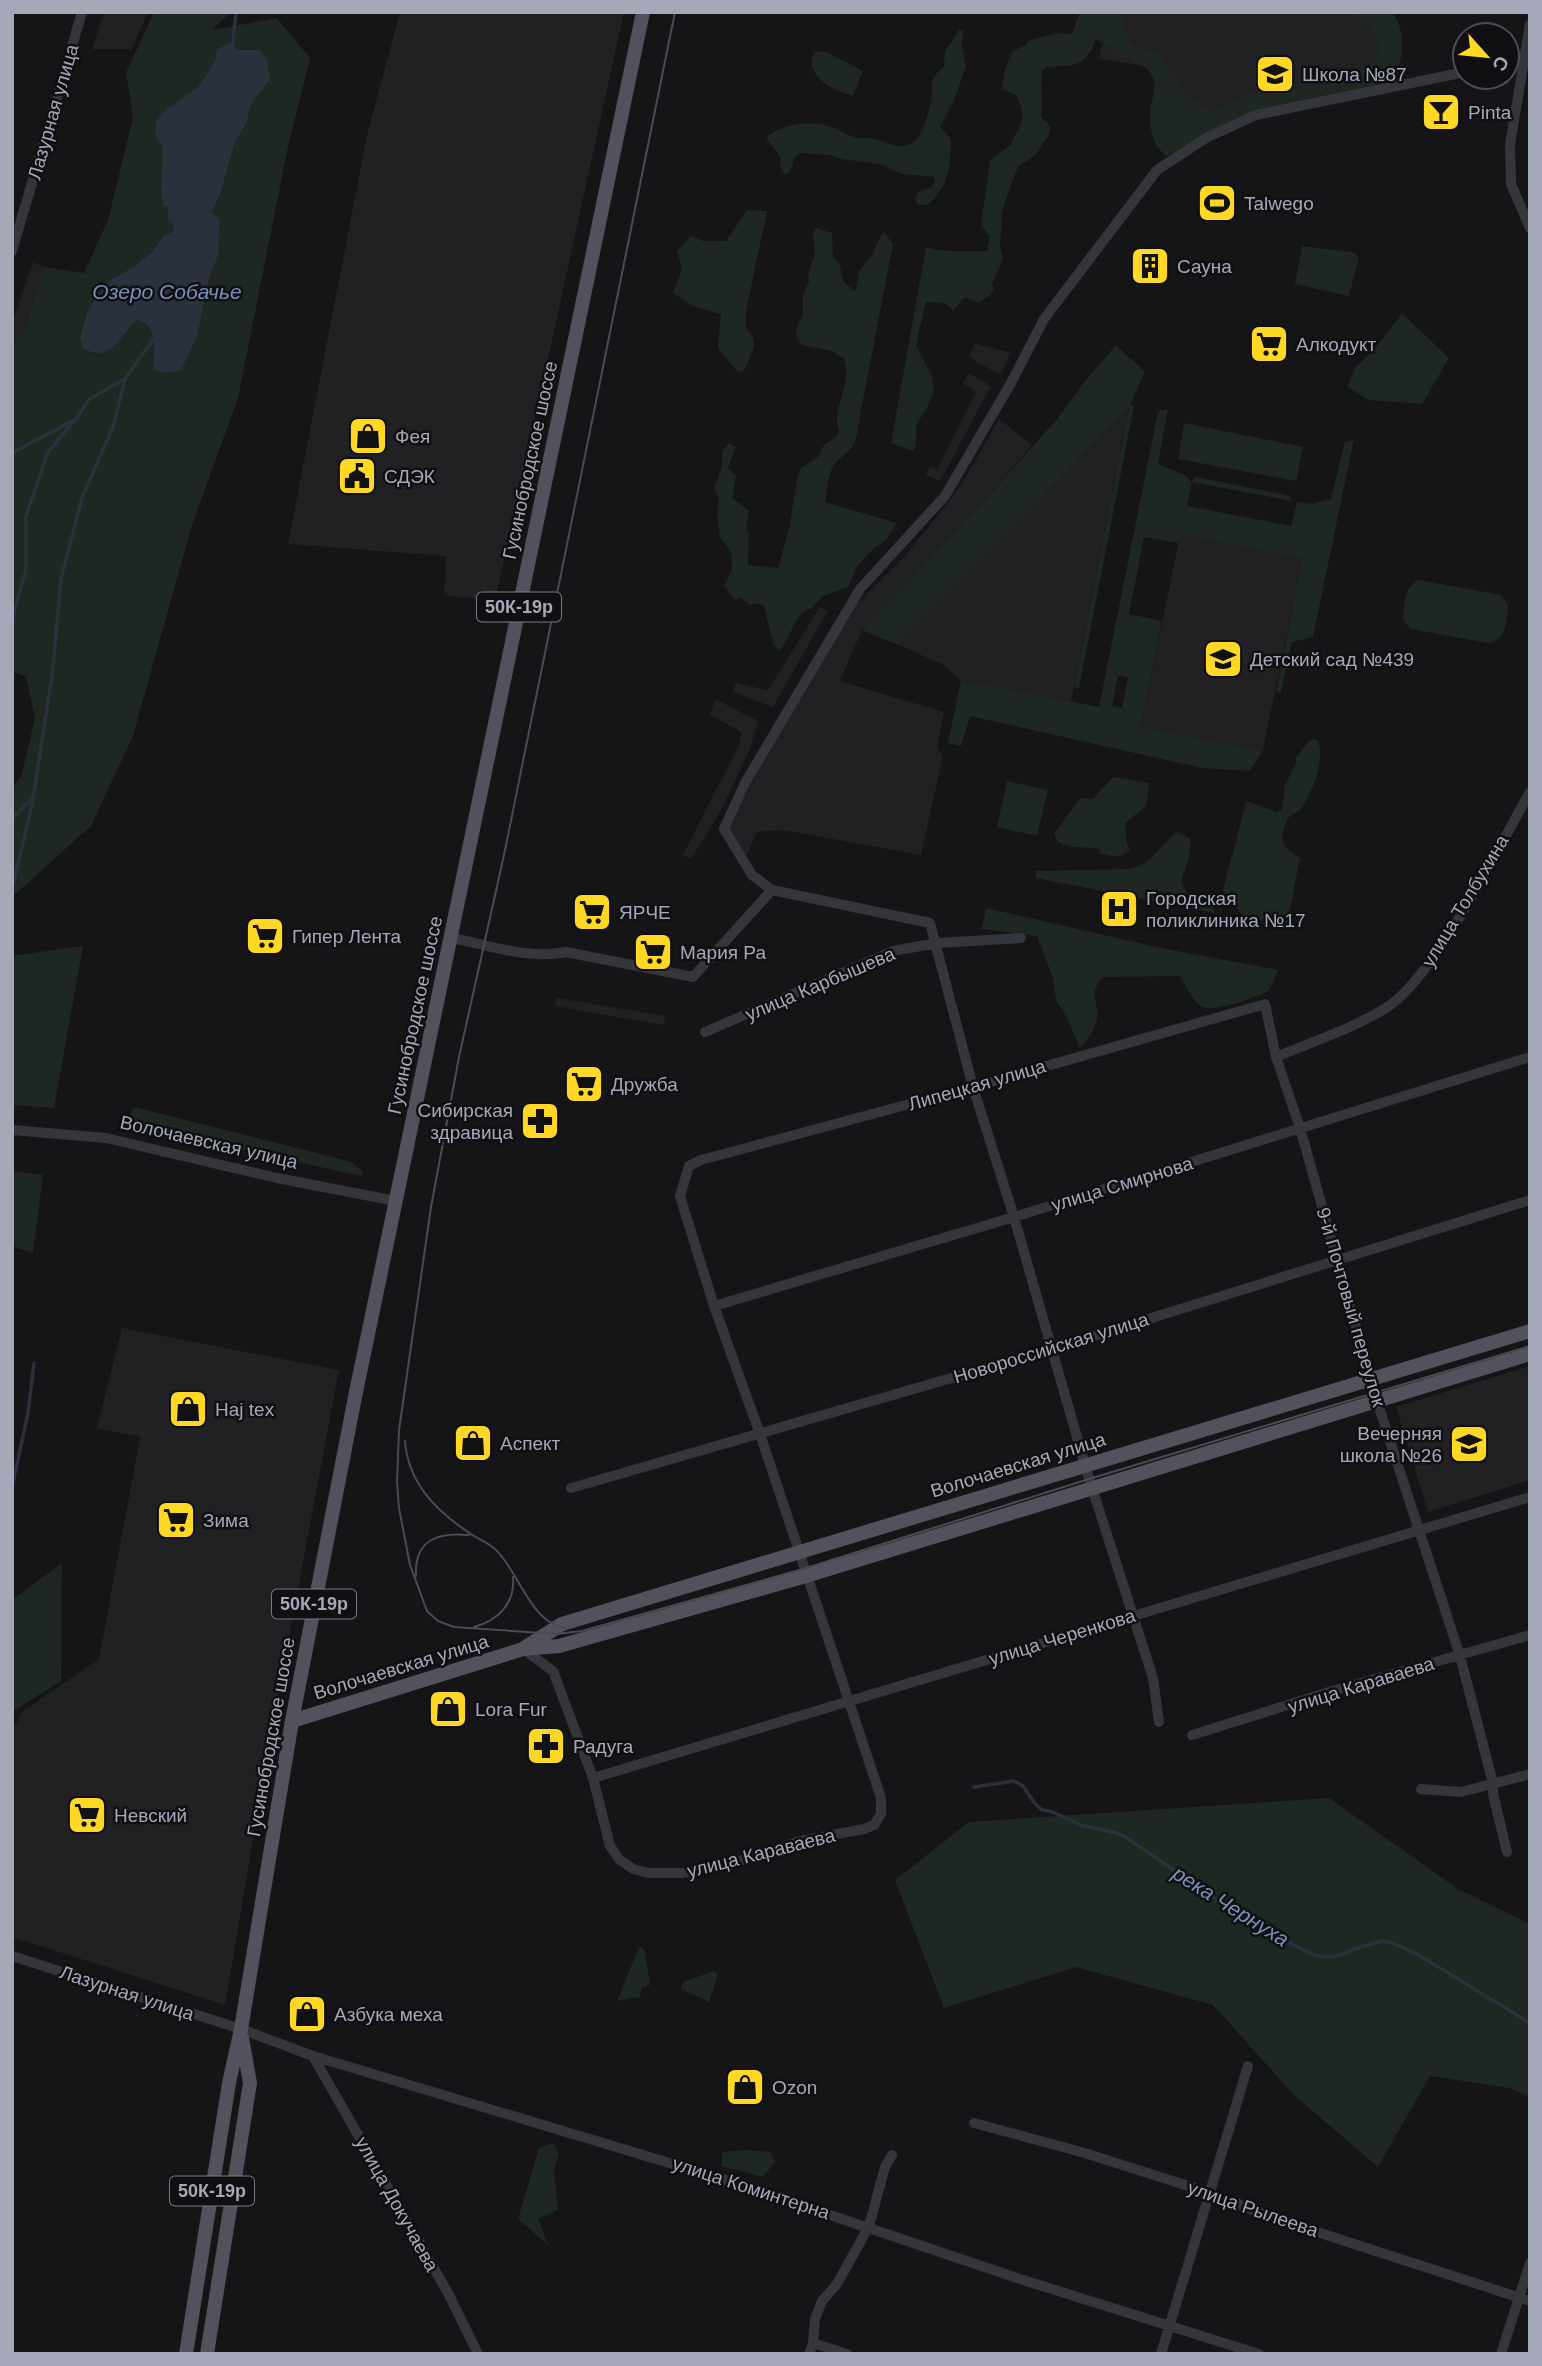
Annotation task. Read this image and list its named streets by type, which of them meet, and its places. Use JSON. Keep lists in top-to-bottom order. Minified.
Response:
{"streets":{"main road":["Гусинобродское шоссе","50К-19р","Волочаевская улица"],"street":["Лазурная улица","улица Толбухина","улица Карбышева","Липецкая улица","улица Смирнова","9-й Почтовый переулок","Новороссийская улица","улица Черенкова","улица Караваева","улица Коминтерна","улица Докучаева","улица Рылеева"]},"crossings":[["Лазурная улица","Гусинобродское шоссе"],["Лазурная улица","улица Коминтерна"],["Гусинобродское шоссе","Волочаевская улица"],["Гусинобродское шоссе","улица Коминтерна"],["улица Толбухина","9-й Почтовый переулок"],["Липецкая улица","улица Смирнова"],["Липецкая улица","9-й Почтовый переулок"],["Волочаевская улица","9-й Почтовый переулок"],["улица Смирнова","9-й Почтовый переулок"],["9-й Почтовый переулок","Новороссийская улица"],["9-й Почтовый переулок","улица Черенкова"],["9-й Почтовый переулок","улица Караваева"],["улица Черенкова","улица Караваева"],["улица Коминтерна","улица Докучаева"]],"water":["Озеро Собачье","река Чернуха"],"places":{"school or university":["Школа №87","Детский сад №439","Вечерняя школа №26"],"bar":["Pinta"],"sports":["Talwego"],"building":["Сауна"],"supermarket":["Алкодукт","ЯРЧЕ","Гипер Лента","Мария Ра","Дружба","Зима","Невский"],"shop":["Фея","Haj tex","Аспект","Lora Fur","Азбука меха","Ozon"],"public building":["СДЭК"],"hospital":["Городская поликлиника №17"],"pharmacy":["Сибирская здравица","Радуга"]},"north":"bottom right"}
